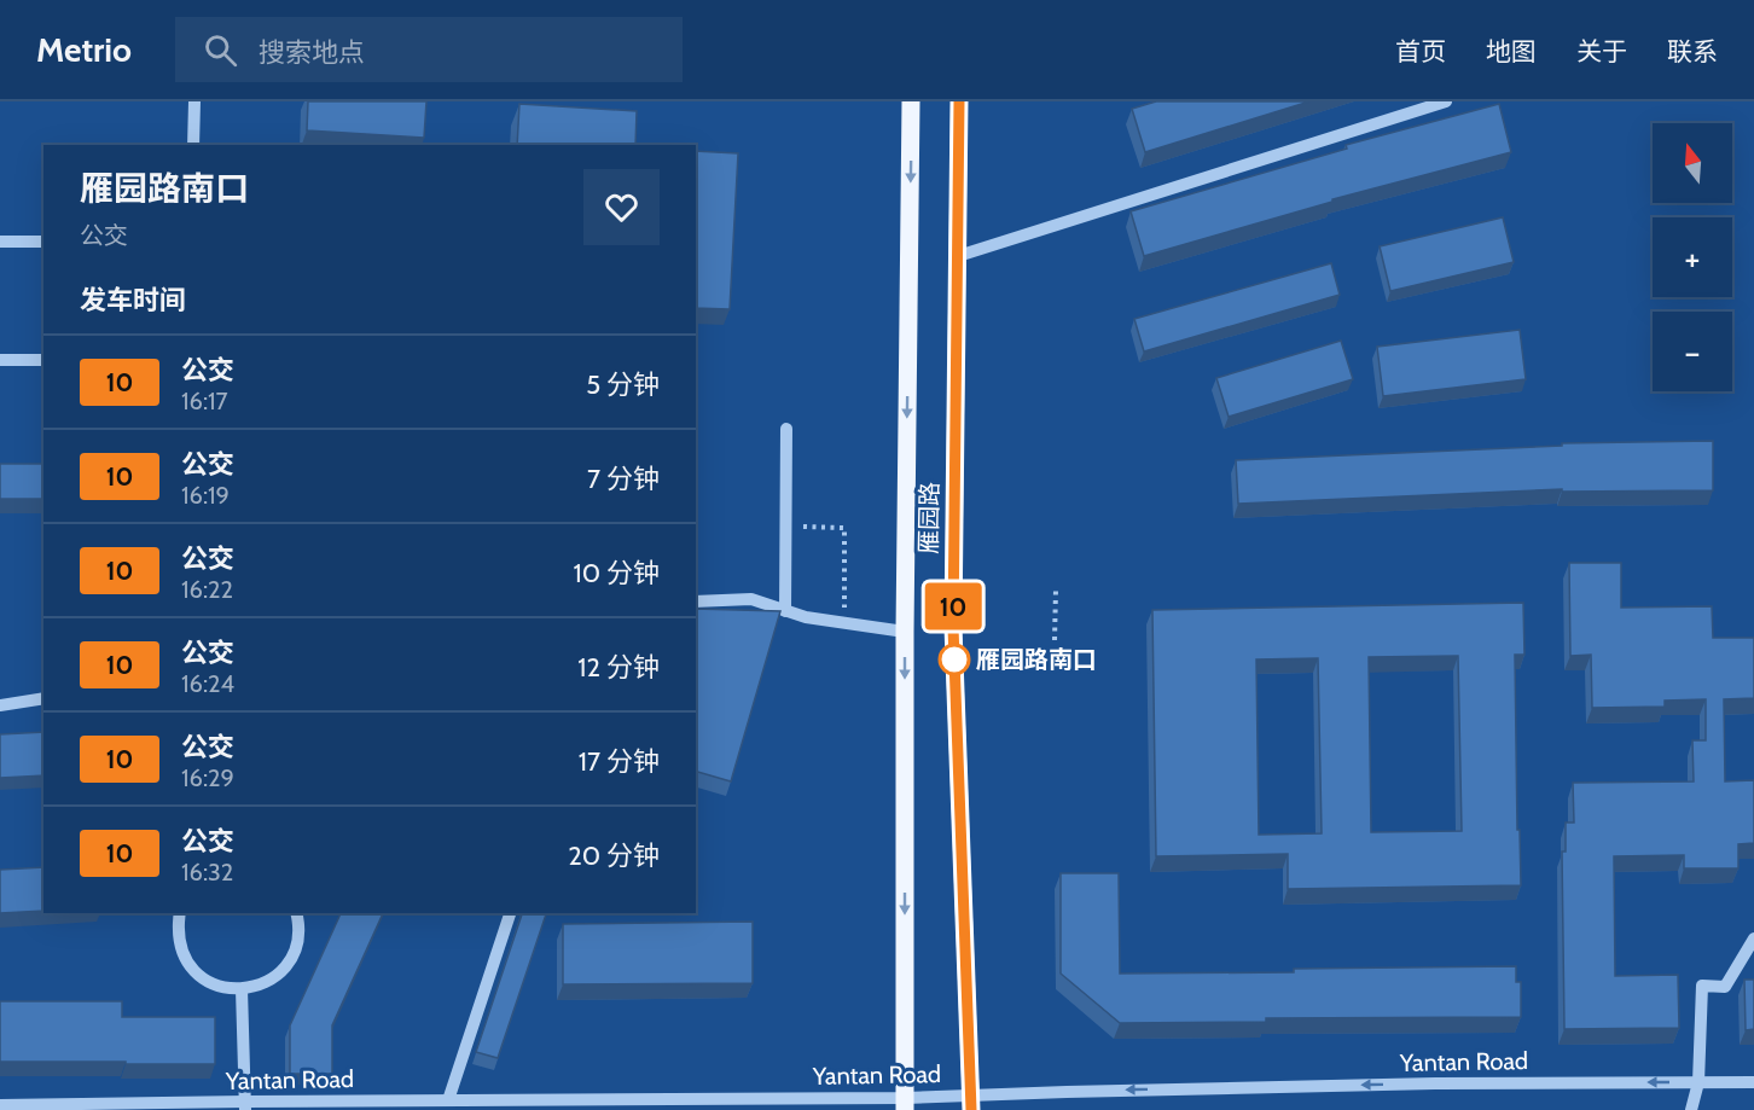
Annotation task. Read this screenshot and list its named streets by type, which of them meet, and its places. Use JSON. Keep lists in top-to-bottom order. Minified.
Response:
{"streets":{"main road":["雁园路"],"street":["Yantan Road"]},"crossings":[["雁园路","Yantan Road"]],"one_way":["Yantan Road"],"places":["雁园路南口"],"lines":["bus line 10"],"north":"top","page":{"header":"Metrio","search":"搜索地点","nav":["首页","地图","关于","联系"],"on_map":"10","map_buttons":["+","−"],"heading":[["雁园路南口","公交"],"发车时间"],"list":[{"mark":"10","name":"公交","note":"16:17","value":"5 分钟"},{"mark":"10","name":"公交","note":"16:19","value":"7 分钟"},{"mark":"10","name":"公交","note":"16:22","value":"10 分钟"},{"mark":"10","name":"公交","note":"16:24","value":"12 分钟"},{"mark":"10","name":"公交","note":"16:29","value":"17 分钟"},{"mark":"10","name":"公交","note":"16:32","value":"20 分钟"}]}}
